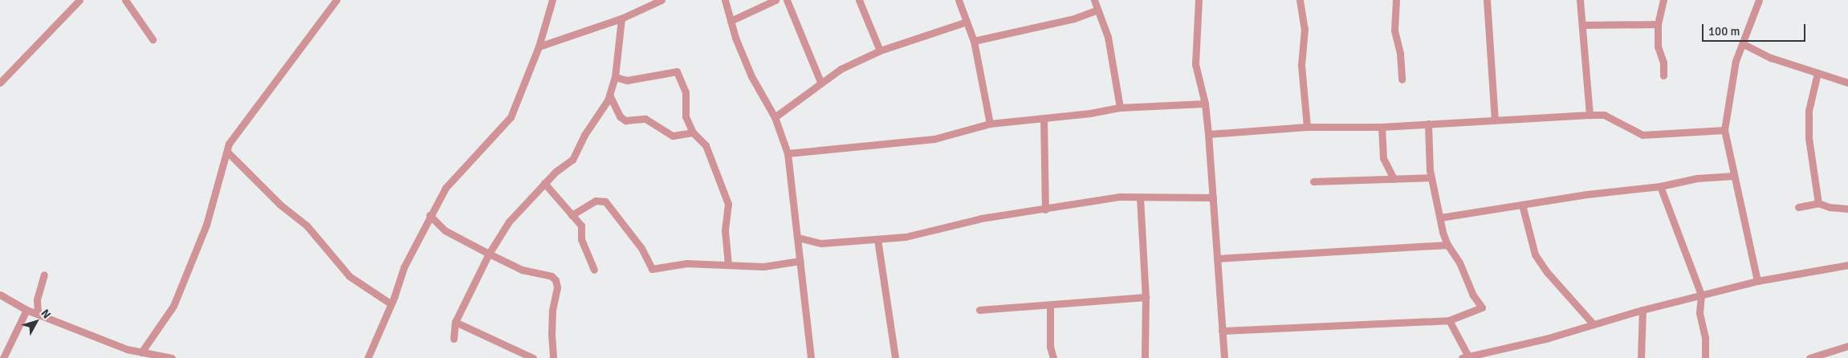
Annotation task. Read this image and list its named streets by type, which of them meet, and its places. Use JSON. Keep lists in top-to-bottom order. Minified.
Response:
{"scale_bar":"100 m","north":"top right"}
